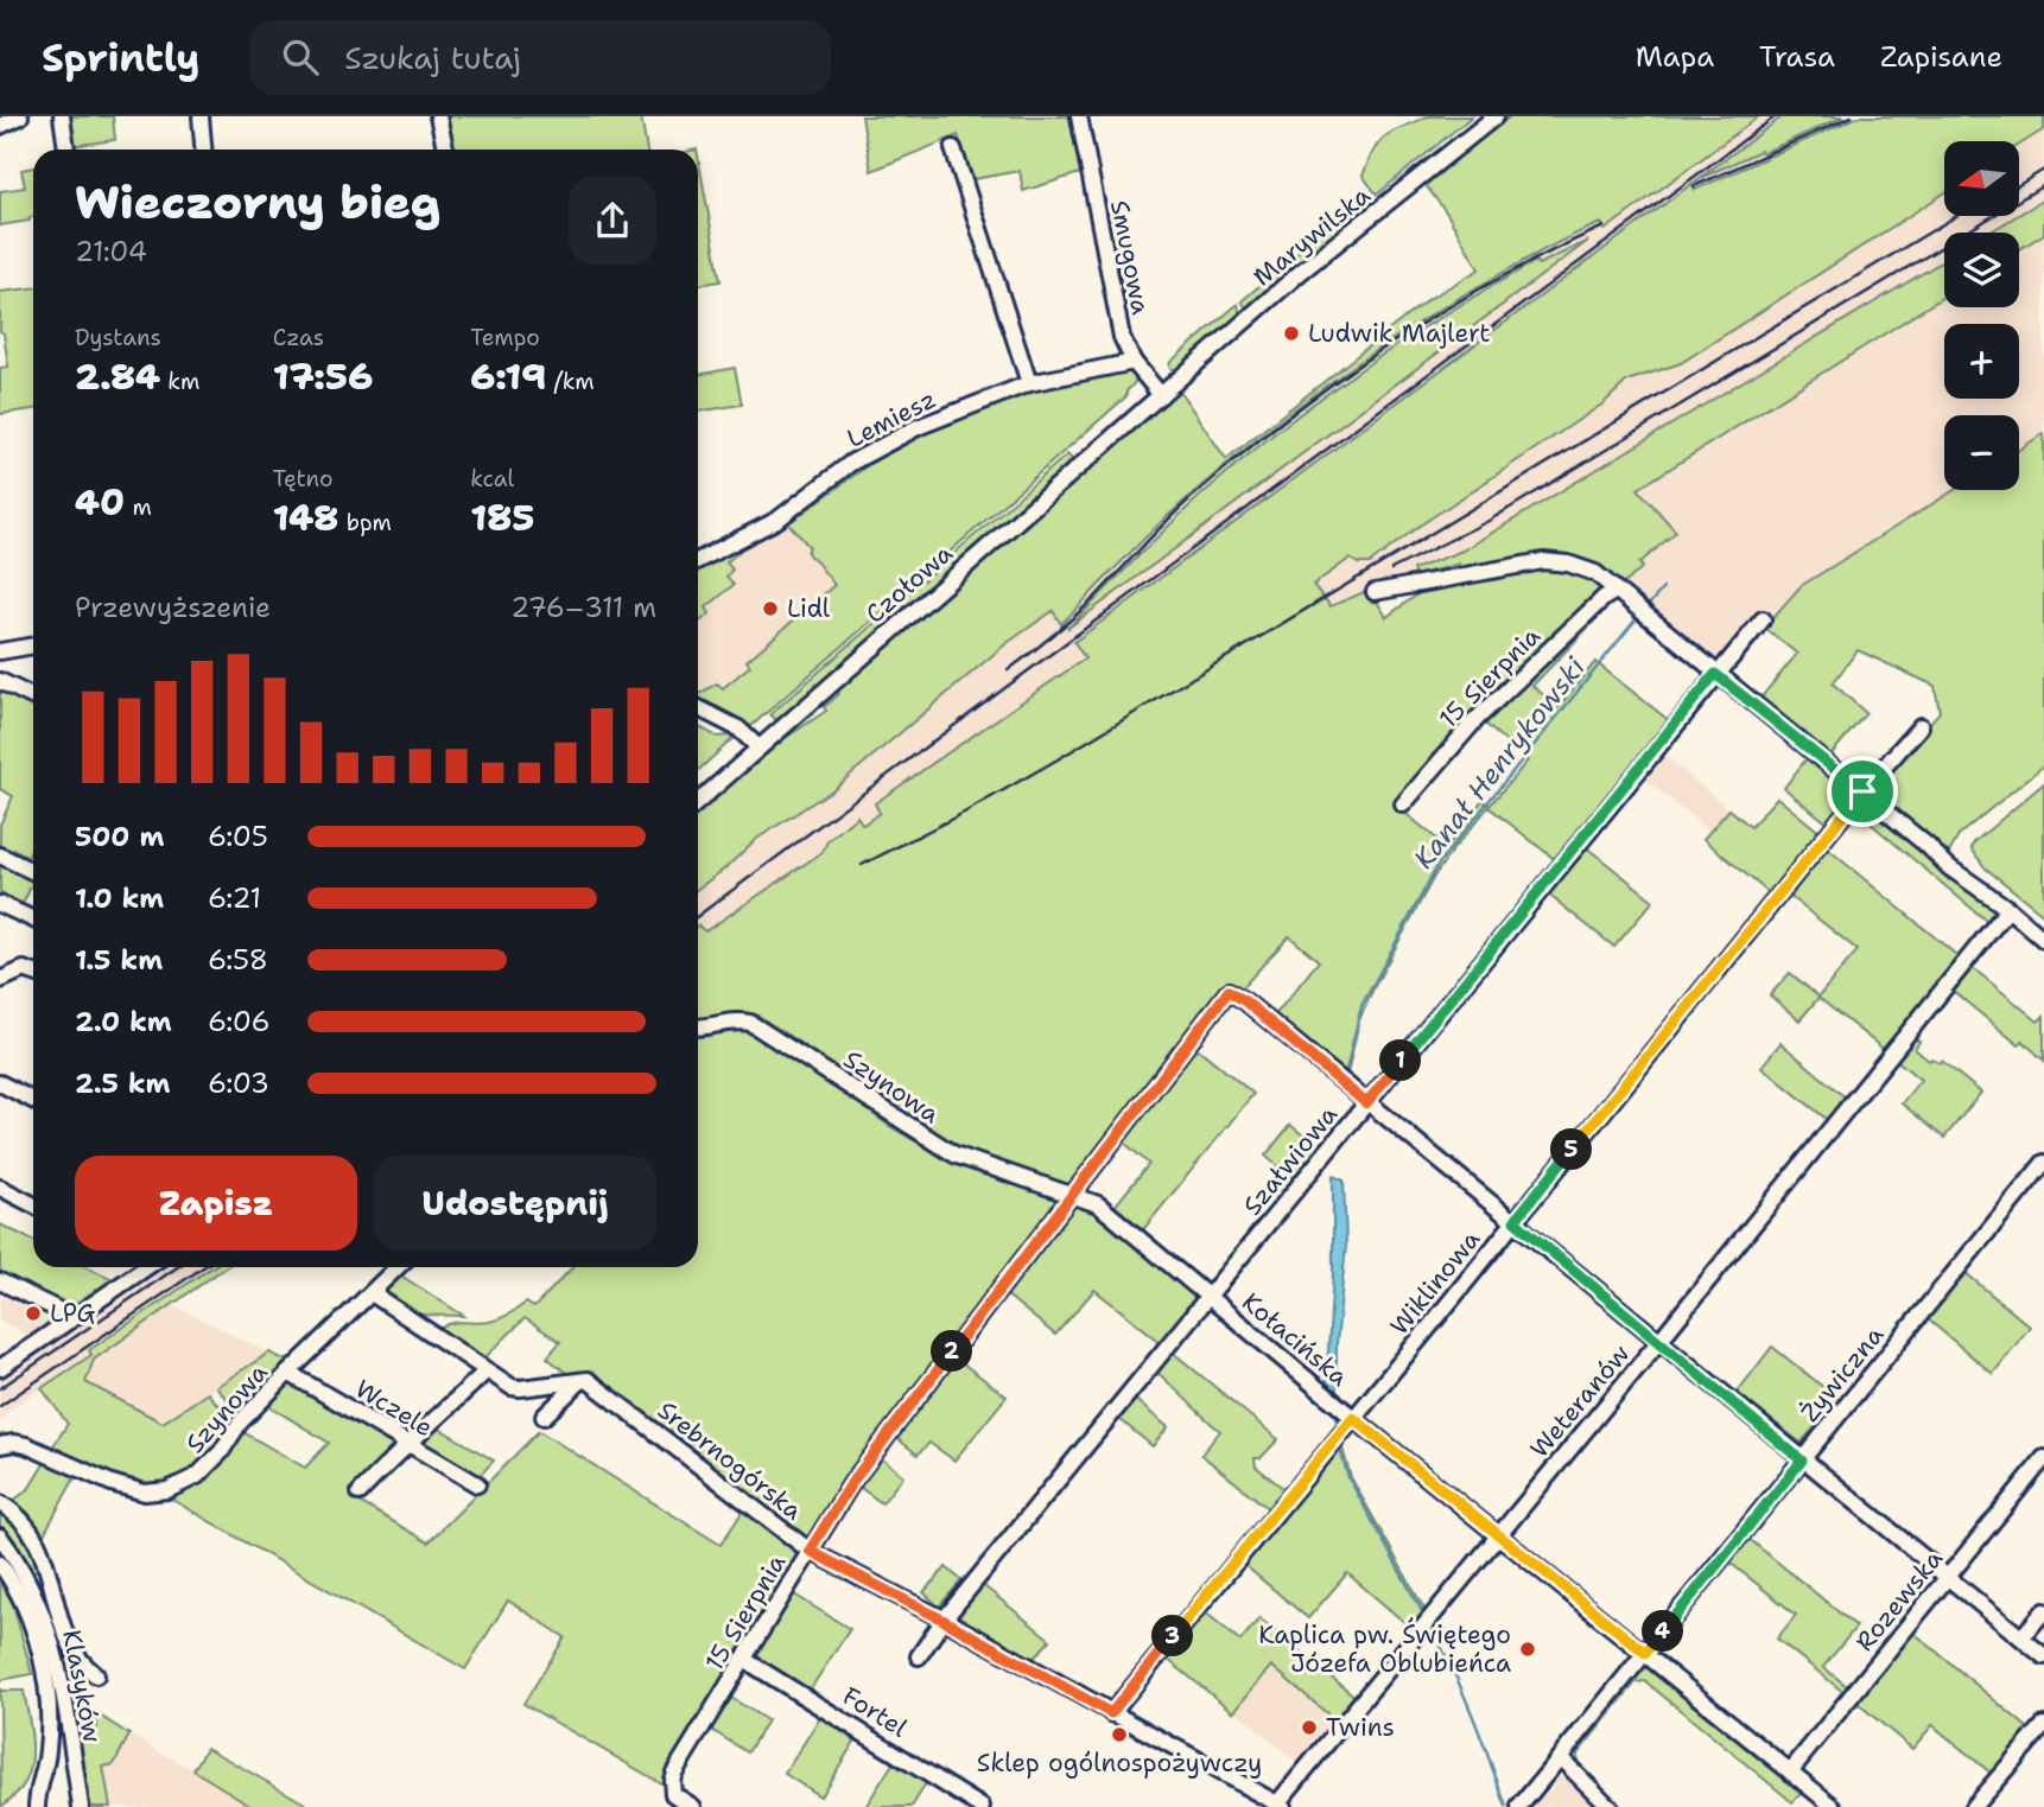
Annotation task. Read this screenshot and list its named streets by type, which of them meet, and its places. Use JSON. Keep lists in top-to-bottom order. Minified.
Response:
{"streets":{"street":["Marywilska","Smugowa","Lemiesz","Czołowa","15 Sierpnia","Szynowa","Szałwiowa","Wiklinowa","Kołacińska","Żywiczna","Weteranów","Wczele","Srebrnogórska","Rozewska","Klasyków","Fortel"]},"crossings":[["Marywilska","Smugowa"],["Marywilska","Czołowa"],["Smugowa","Lemiesz"],["Smugowa","Czołowa"],["15 Sierpnia","Szynowa"],["15 Sierpnia","Szałwiowa"],["15 Sierpnia","Kołacińska"],["15 Sierpnia","Srebrnogórska"],["15 Sierpnia","Fortel"],["Szynowa","Kołacińska"],["Szynowa","Wczele"],["Szałwiowa","Kołacińska"],["Szałwiowa","Srebrnogórska"],["Wiklinowa","Kołacińska"],["Wiklinowa","Srebrnogórska"],["Kołacińska","Żywiczna"],["Kołacińska","Weteranów"],["Kołacińska","Rozewska"],["Weteranów","Srebrnogórska"]],"water":["Kanał Henrykowski"],"places":["Ludwik Majlert","Lidl","LPG","Kaplica pw. Świętego Józefa Oblubieńca","Twins","Sklep ogólnospożywczy"],"north":"left","page":{"header":"Sprintly","search":"Szukaj tutaj","nav":["Mapa","Trasa","Zapisane"],"map_buttons":["+","−"],"heading":["Wieczorny bieg","21:04"],"stats":[["Dystans","2.84 km"],["Czas","17:56"],["Tempo","6:19 /km"],["40 m"],["Tętno","148 bpm"],["kcal","185"]],"chart":["Przewyższenie","276–311 m"],"list":[{"name":"500 m","note":"6:05"},{"name":"1.0 km","note":"6:21"},{"name":"1.5 km","note":"6:58"},{"name":"2.0 km","note":"6:06"},{"name":"2.5 km","note":"6:03"}],"pins":["1","5","2","4","3"],"buttons":["Zapisz","Udostępnij"]}}
